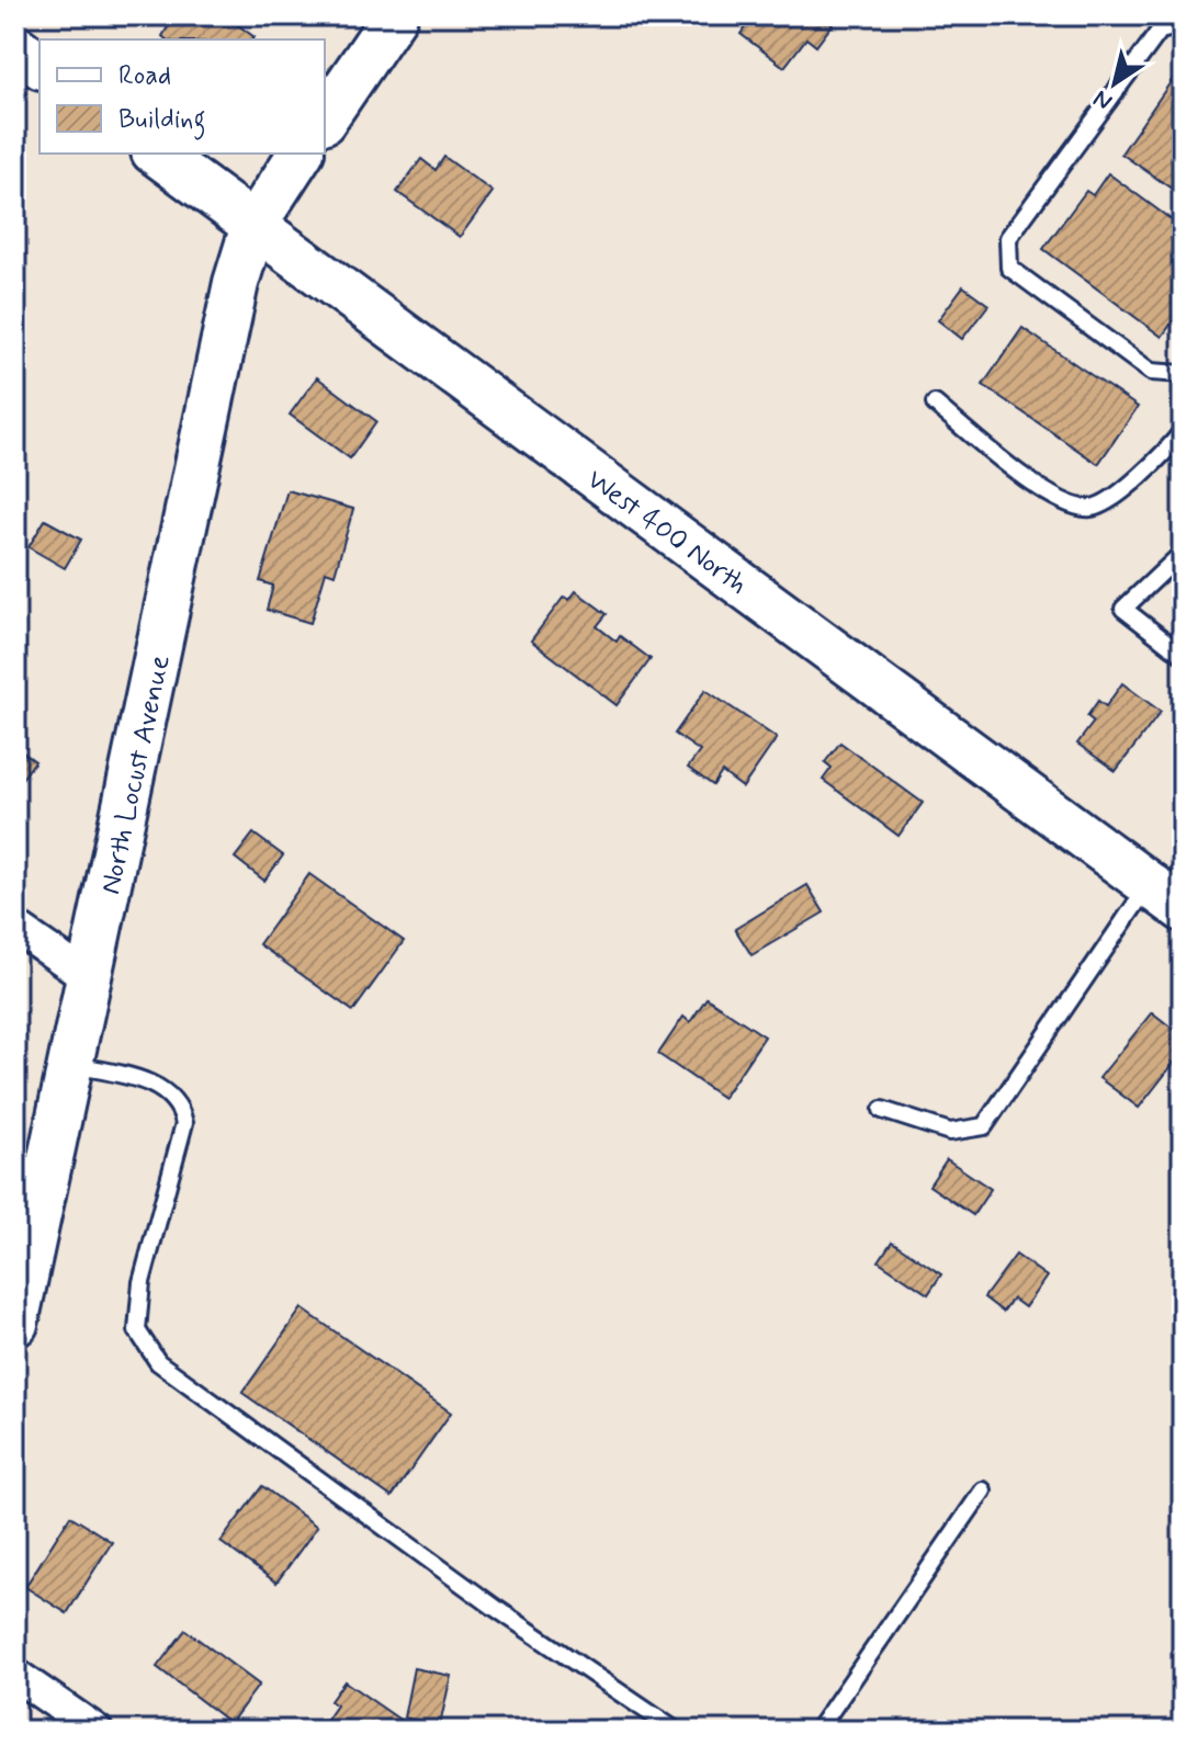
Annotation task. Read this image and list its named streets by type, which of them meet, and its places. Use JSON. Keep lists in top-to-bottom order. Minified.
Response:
{"streets":{"street":["West 400 North","North Locust Avenue"]},"crossings":[["West 400 North","North Locust Avenue"]],"legend":["Road","Building"],"north":"bottom left"}
